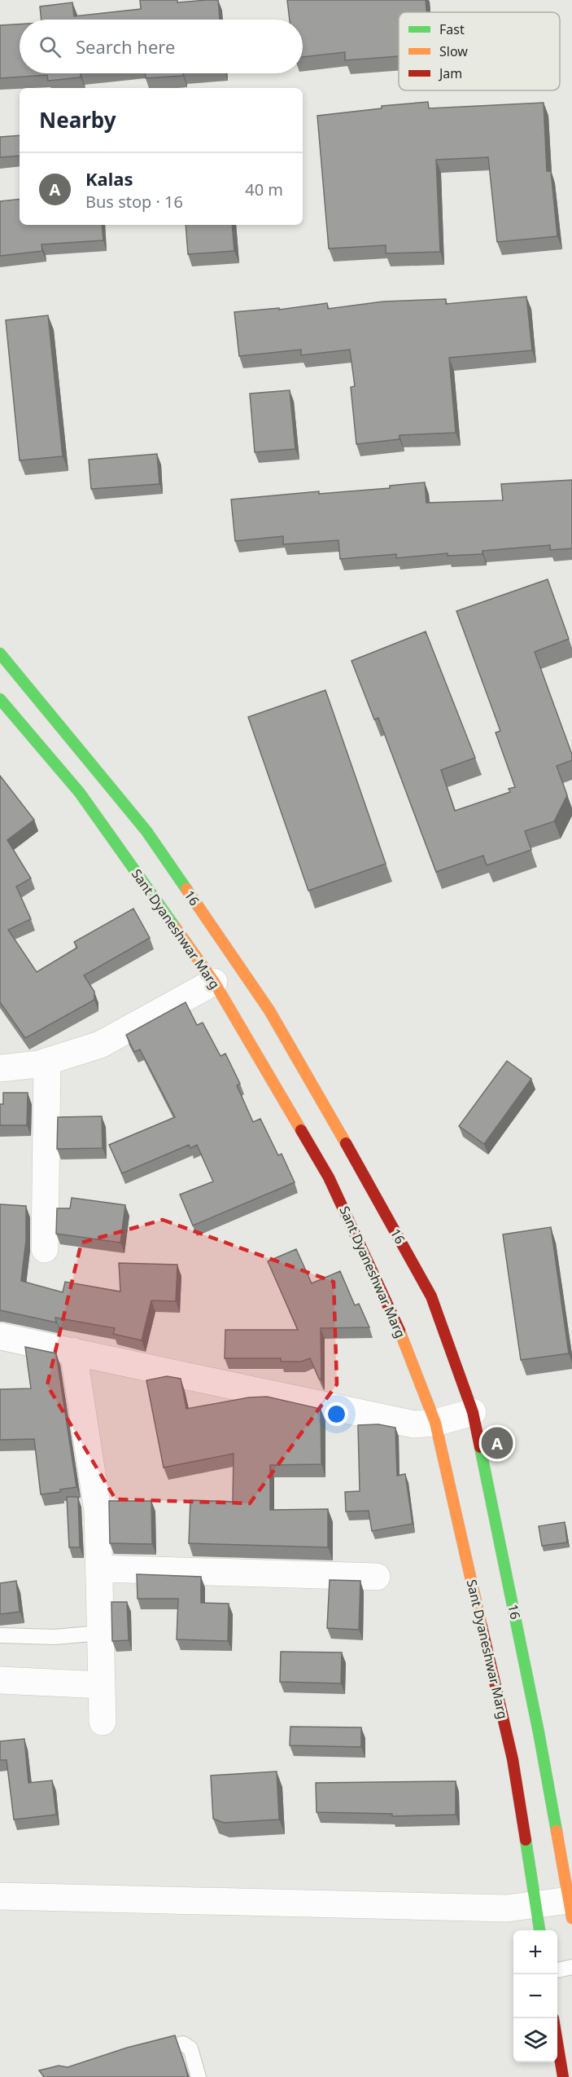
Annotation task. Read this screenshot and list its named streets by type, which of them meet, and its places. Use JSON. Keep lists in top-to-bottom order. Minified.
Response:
{"streets":{"main road":["16","Sant Dyaneshwar Marg"]},"legend":["Fast","Slow","Jam"],"page":{"search":"Search here","heading":"Nearby","list":[{"mark":"A","name":"Kalas","note":"Bus stop · 16","value":"40 m"}],"pins":"A","map_buttons":["+","−"]}}
